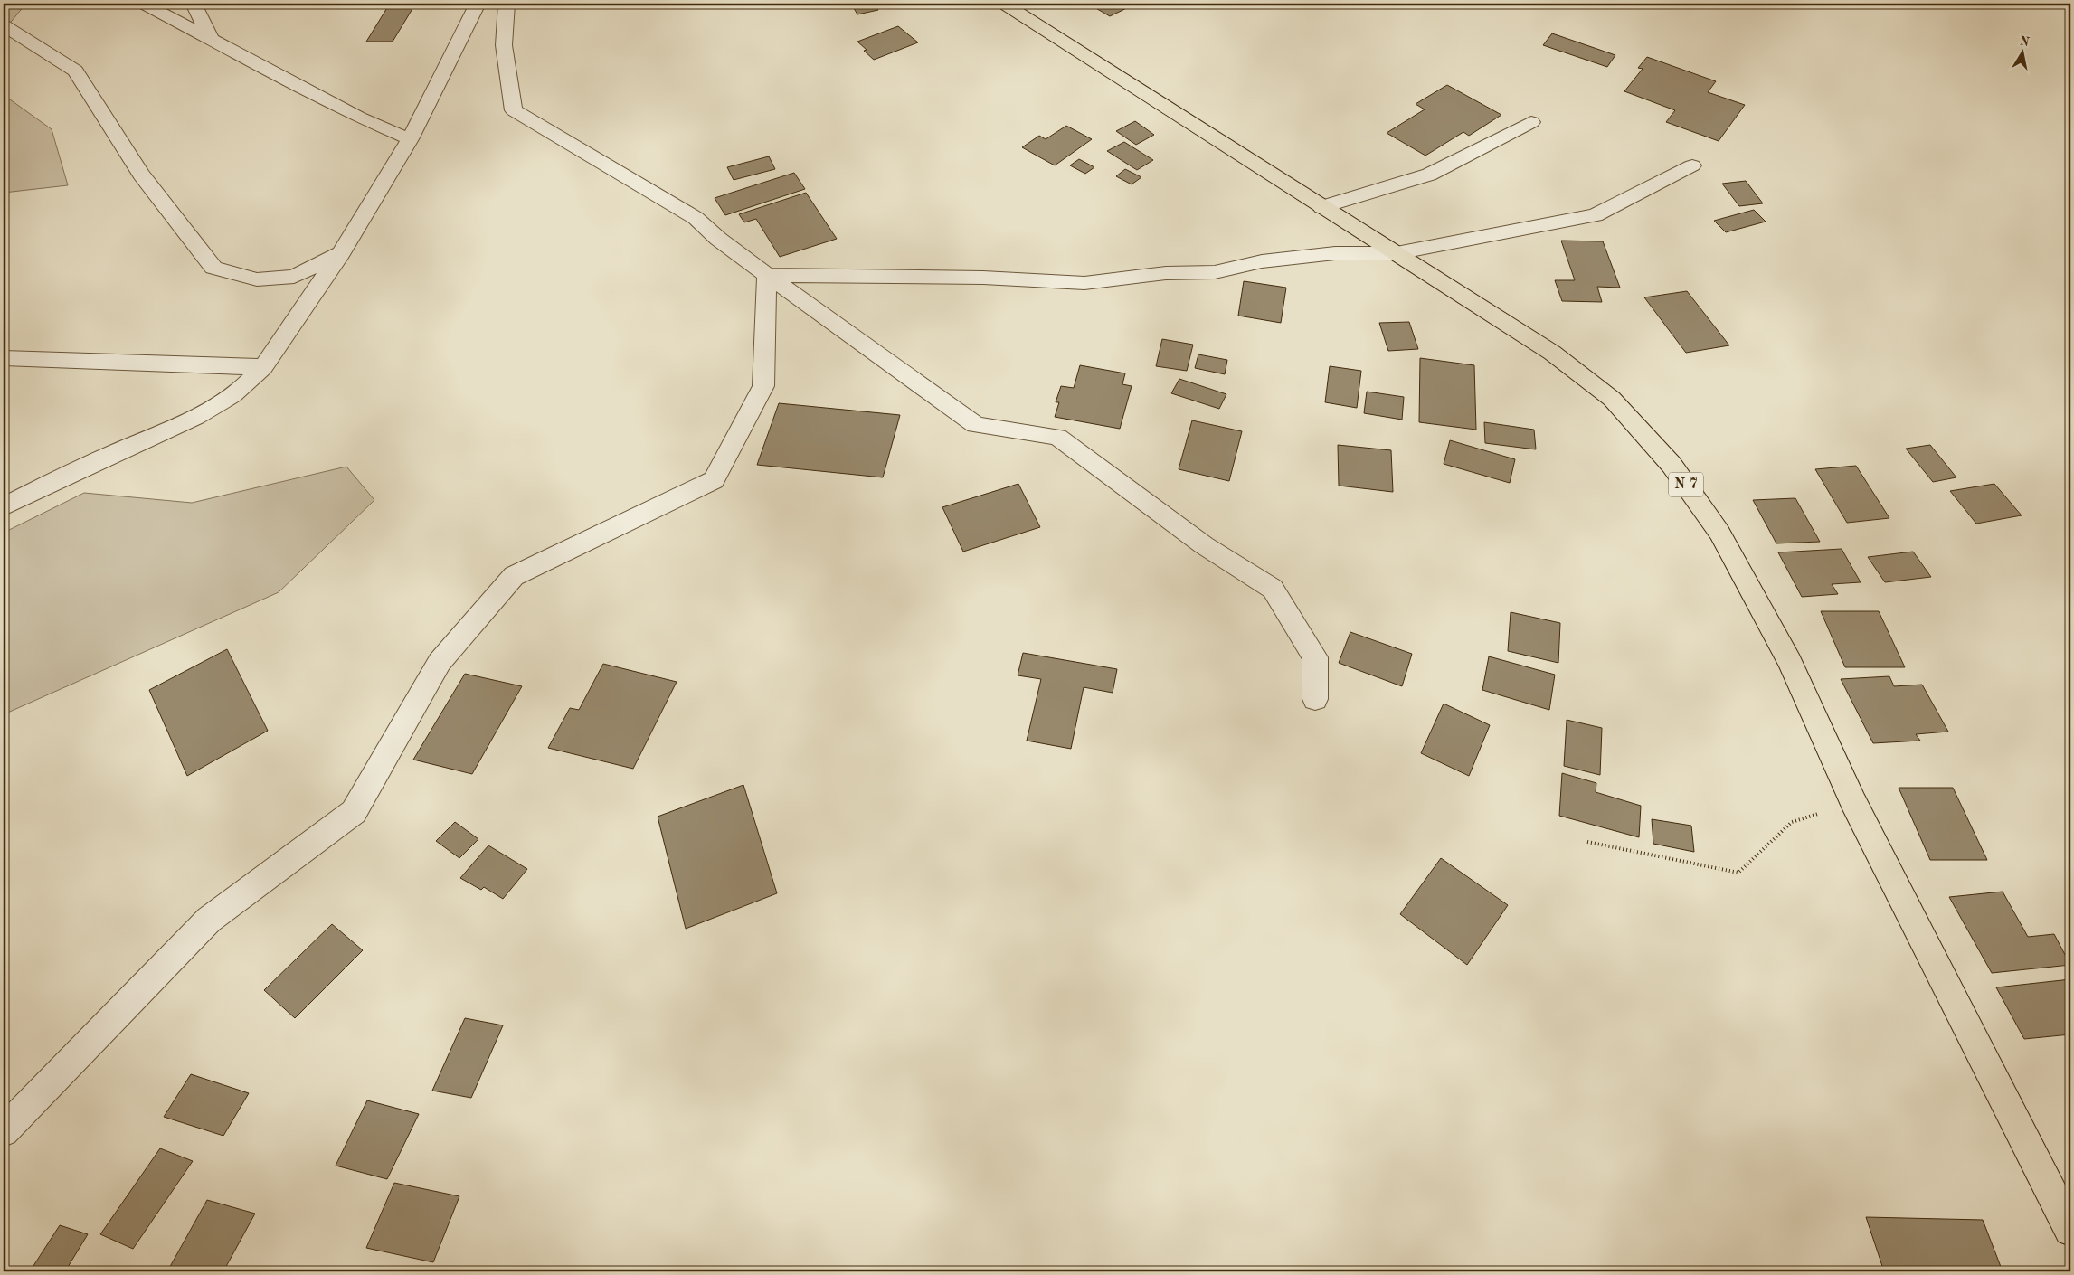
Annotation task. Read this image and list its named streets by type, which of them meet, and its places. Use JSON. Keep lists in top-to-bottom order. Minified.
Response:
{"streets":{"main road":["N 7"]},"north":"top"}
